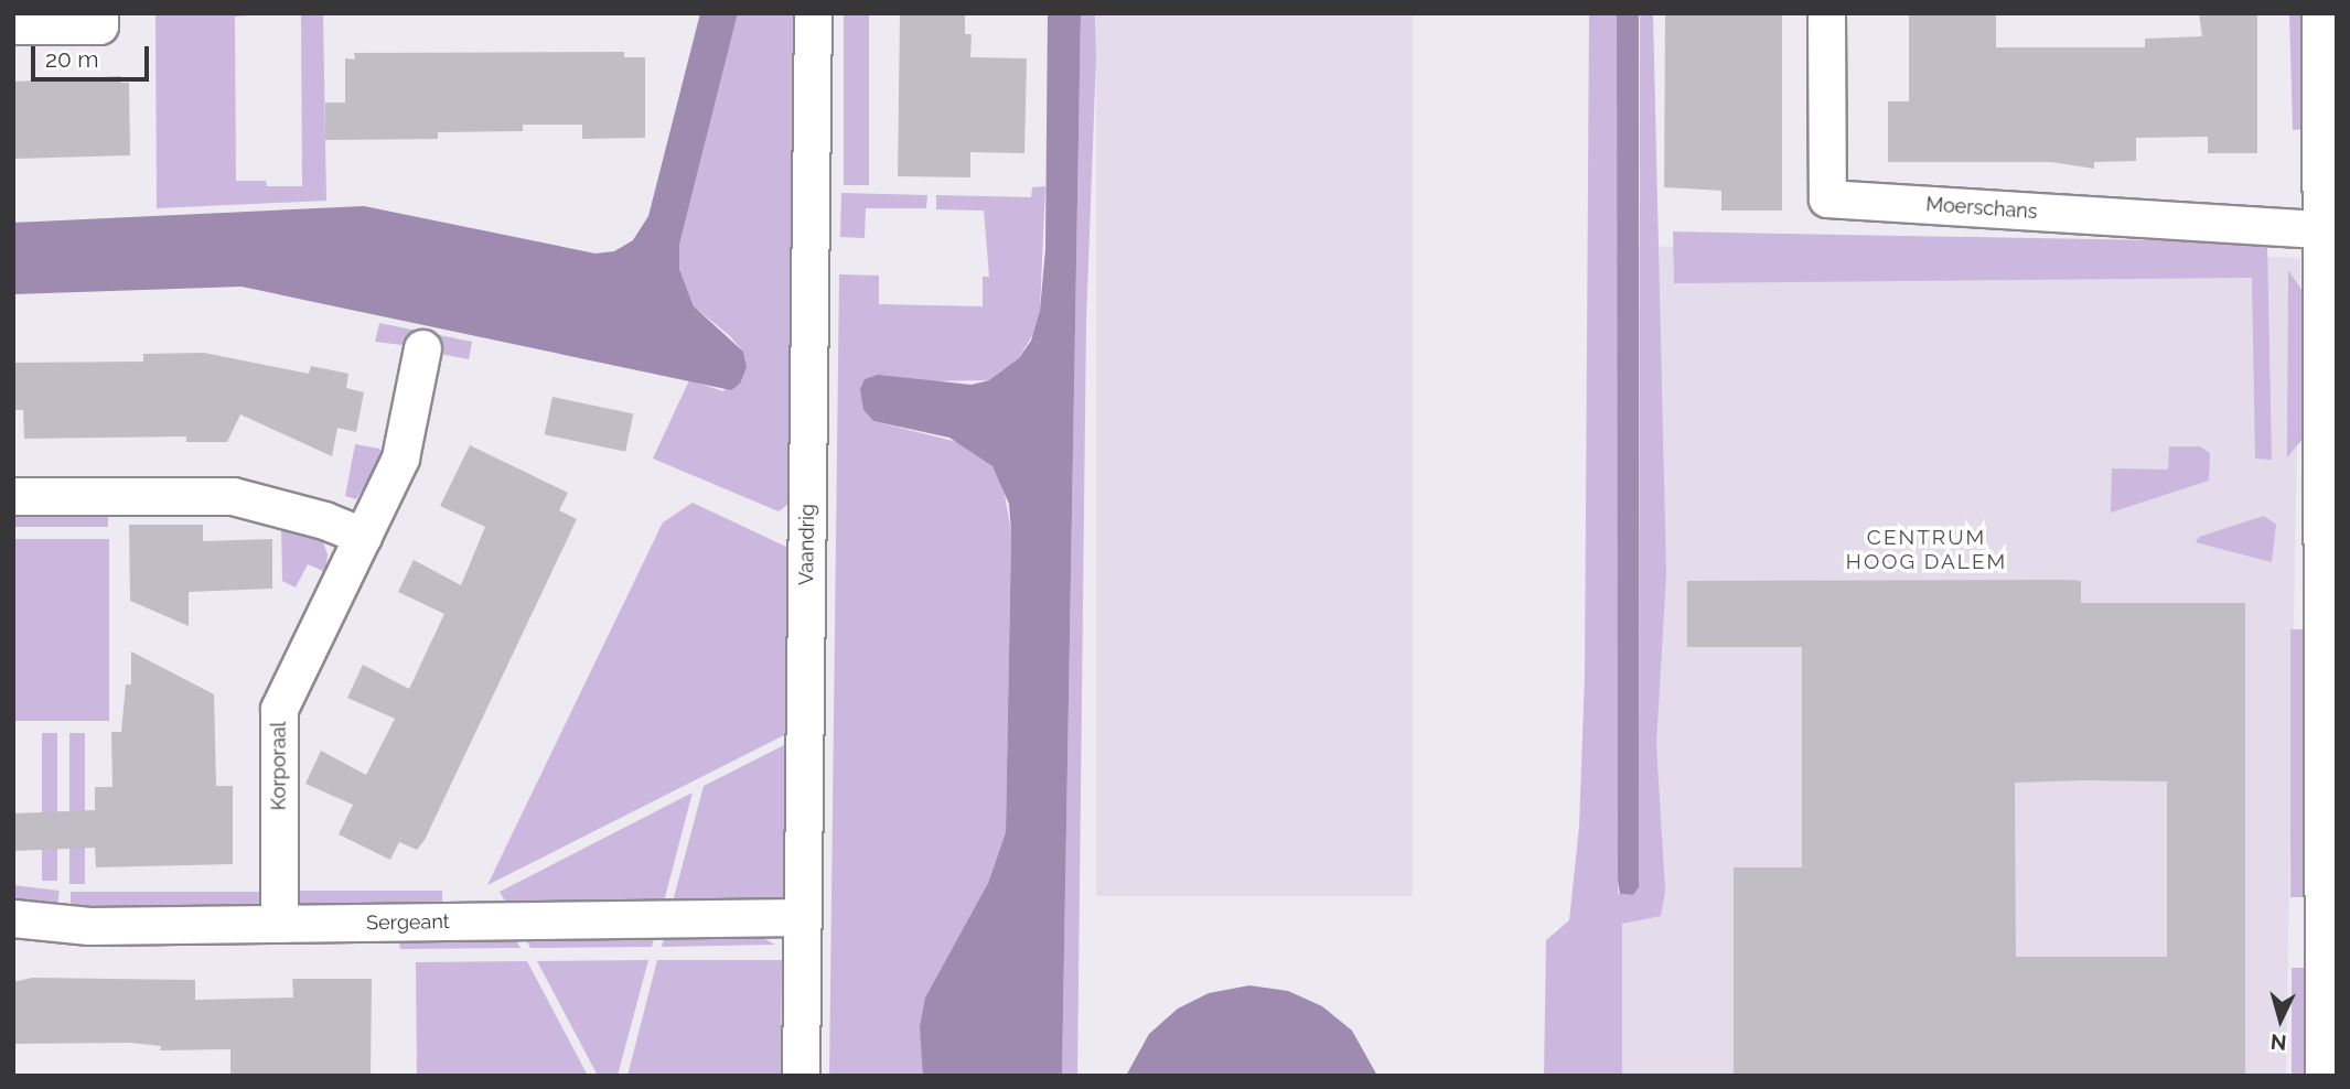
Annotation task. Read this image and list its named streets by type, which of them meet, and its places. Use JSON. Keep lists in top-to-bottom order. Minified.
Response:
{"streets":{"street":["Moerschans","Vaandrig","Korporaal","Sergeant"]},"crossings":[["Vaandrig","Sergeant"],["Korporaal","Sergeant"]],"districts":["CENTRUM HOOG DALEM"],"scale_bar":"20 m","north":"bottom"}
